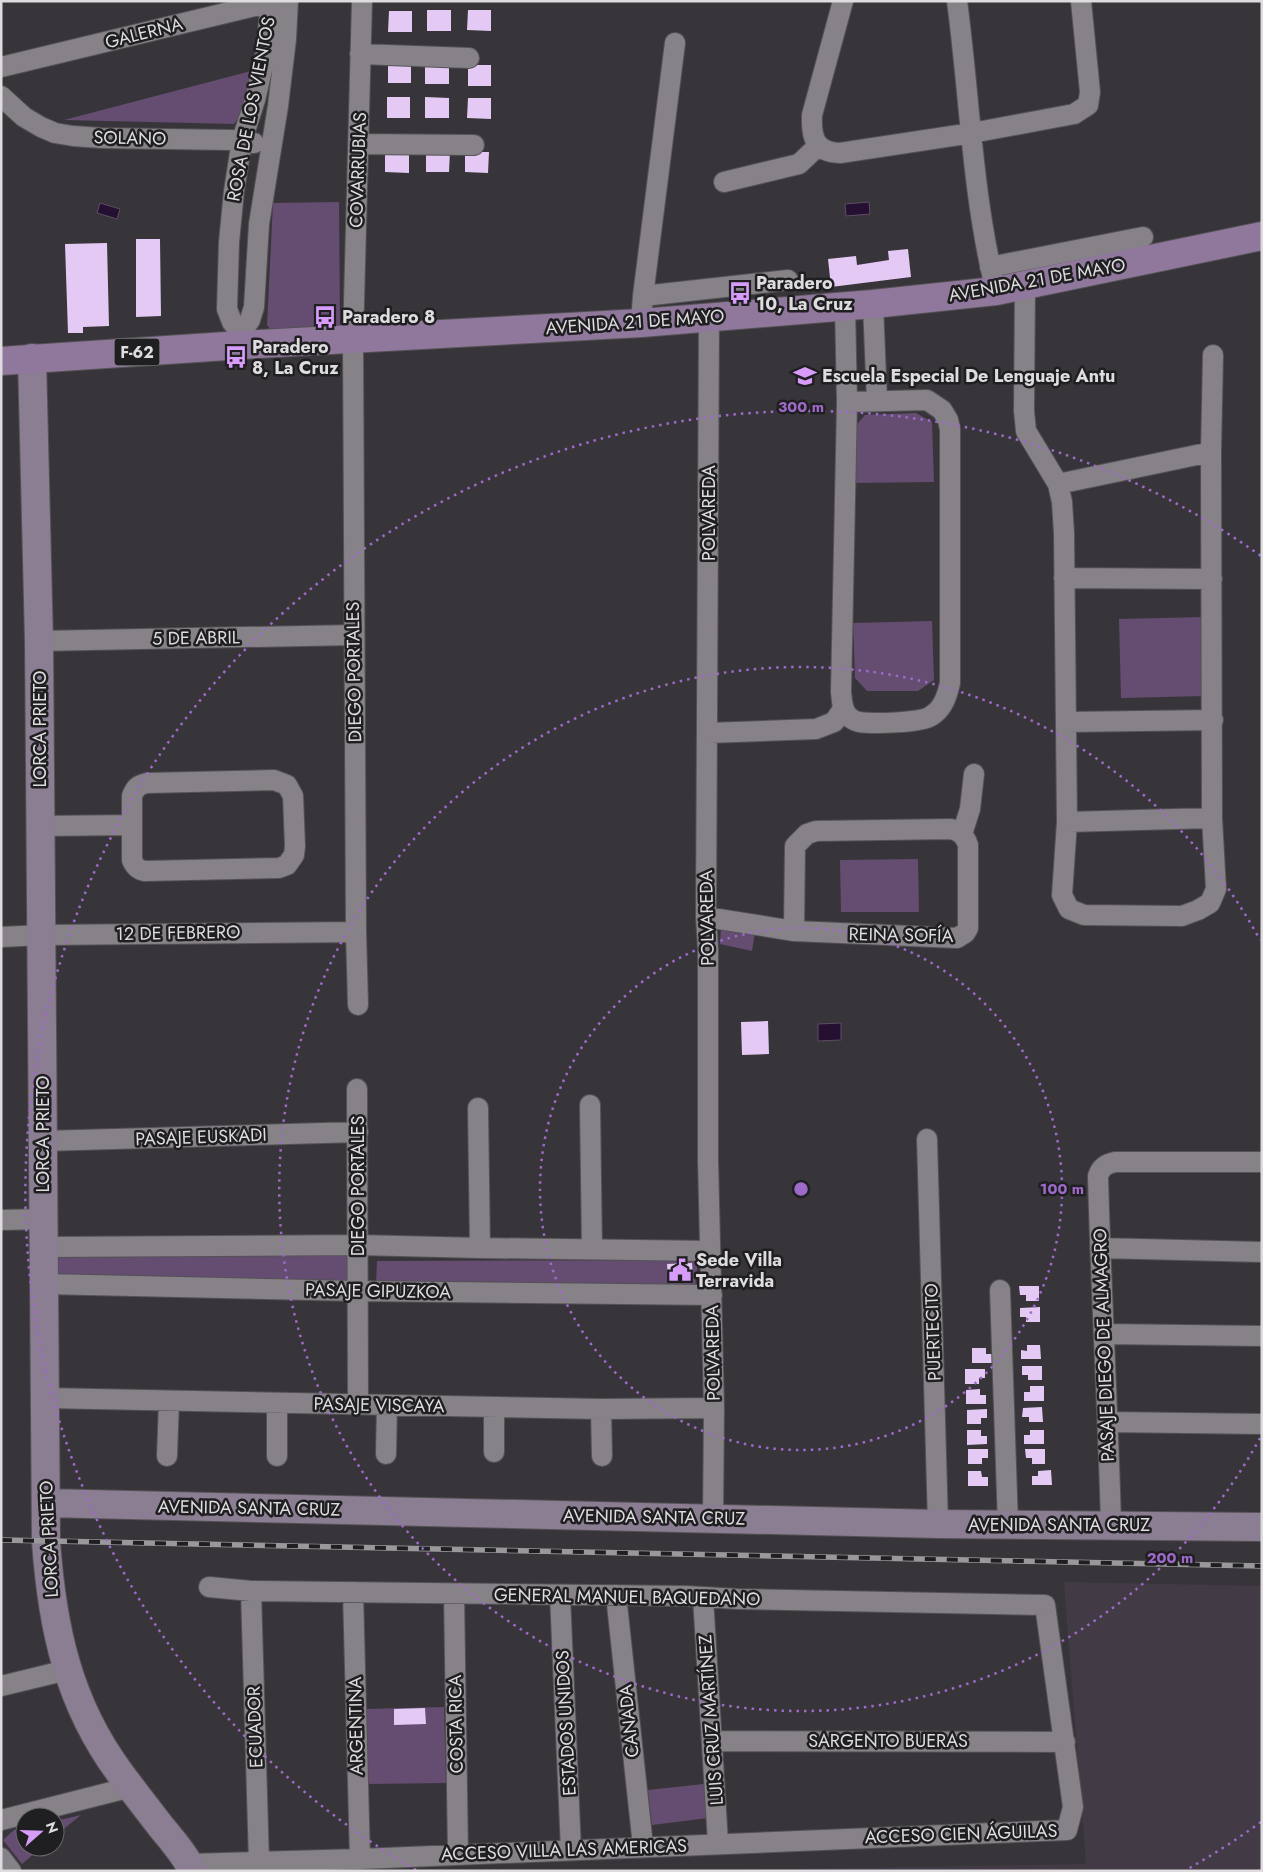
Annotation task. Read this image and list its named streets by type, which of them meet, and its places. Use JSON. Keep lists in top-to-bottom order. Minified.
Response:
{"streets":{"main road":["AVENIDA 21 DE MAYO","F-62","LORCA PRIETO","AVENIDA SANTA CRUZ"],"street":["GALERNA","ROSA DE LOS VIENTOS","SOLANO","COVARRUBIAS","POLVAREDA","5 DE ABRIL","DIEGO PORTALES","12 DE FEBRERO","REINA SOFÍA","PASAJE EUSKADI","PASAJE GIPUZKOA","PUERTECITO","PASAJE DIEGO DE ALMAGRO","PASAJE VISCAYA","GENERAL MANUEL BAQUEDANO","LUIS CRUZ MARTÍNEZ","CANADA","ESTADOS UNIDOS","COSTA RICA","ARGENTINA","ECUADOR","SARGENTO BUERAS","ACCESO CIEN ÁGUILAS","ACCESO VILLA LAS AMERICAS"]},"crossings":[["GALERNA","ROSA DE LOS VIENTOS"],["ROSA DE LOS VIENTOS","SOLANO"],["ROSA DE LOS VIENTOS","AVENIDA 21 DE MAYO"],["ROSA DE LOS VIENTOS","F-62"],["COVARRUBIAS","AVENIDA 21 DE MAYO"],["COVARRUBIAS","DIEGO PORTALES"],["AVENIDA 21 DE MAYO","F-62"],["AVENIDA 21 DE MAYO","POLVAREDA"],["AVENIDA 21 DE MAYO","DIEGO PORTALES"],["F-62","LORCA PRIETO"],["POLVAREDA","REINA SOFÍA"],["POLVAREDA","PASAJE GIPUZKOA"],["POLVAREDA","PASAJE VISCAYA"],["POLVAREDA","AVENIDA SANTA CRUZ"],["5 DE ABRIL","DIEGO PORTALES"],["5 DE ABRIL","LORCA PRIETO"],["DIEGO PORTALES","12 DE FEBRERO"],["DIEGO PORTALES","PASAJE EUSKADI"],["DIEGO PORTALES","PASAJE GIPUZKOA"],["DIEGO PORTALES","PASAJE VISCAYA"],["LORCA PRIETO","12 DE FEBRERO"],["LORCA PRIETO","PASAJE EUSKADI"],["LORCA PRIETO","PASAJE GIPUZKOA"],["LORCA PRIETO","PASAJE VISCAYA"],["LORCA PRIETO","AVENIDA SANTA CRUZ"],["LORCA PRIETO","ACCESO VILLA LAS AMERICAS"],["PUERTECITO","AVENIDA SANTA CRUZ"],["PASAJE DIEGO DE ALMAGRO","AVENIDA SANTA CRUZ"],["GENERAL MANUEL BAQUEDANO","LUIS CRUZ MARTÍNEZ"],["GENERAL MANUEL BAQUEDANO","CANADA"],["GENERAL MANUEL BAQUEDANO","ESTADOS UNIDOS"],["GENERAL MANUEL BAQUEDANO","COSTA RICA"],["GENERAL MANUEL BAQUEDANO","ARGENTINA"],["GENERAL MANUEL BAQUEDANO","ECUADOR"],["GENERAL MANUEL BAQUEDANO","ACCESO CIEN ÁGUILAS"],["LUIS CRUZ MARTÍNEZ","SARGENTO BUERAS"],["LUIS CRUZ MARTÍNEZ","ACCESO CIEN ÁGUILAS"],["LUIS CRUZ MARTÍNEZ","ACCESO VILLA LAS AMERICAS"],["CANADA","ACCESO VILLA LAS AMERICAS"],["ESTADOS UNIDOS","ACCESO VILLA LAS AMERICAS"],["COSTA RICA","ACCESO VILLA LAS AMERICAS"],["ARGENTINA","ACCESO VILLA LAS AMERICAS"],["ECUADOR","ACCESO VILLA LAS AMERICAS"],["SARGENTO BUERAS","ACCESO CIEN ÁGUILAS"],["ACCESO CIEN ÁGUILAS","ACCESO VILLA LAS AMERICAS"]],"places":{"bus stop":["Paradero 10, La Cruz","Paradero 8","Paradero 8, La Cruz"],"school or university":["Escuela Especial De Lenguaje Antu"],"public building":["Sede Villa Terravida"]},"north":"right","rings":["300 m","100 m","200 m"]}
